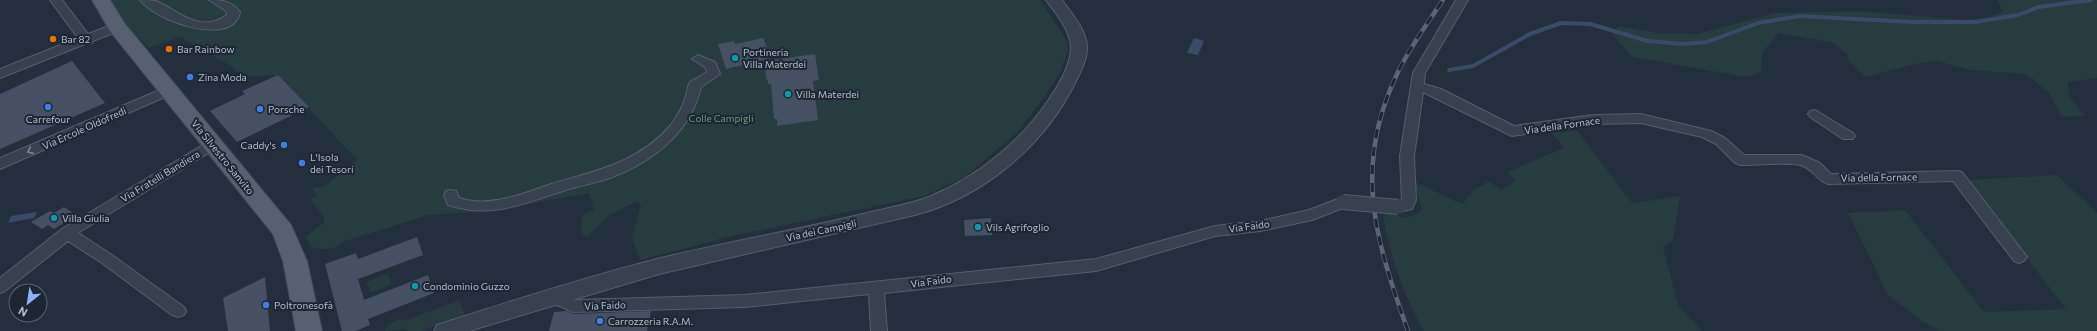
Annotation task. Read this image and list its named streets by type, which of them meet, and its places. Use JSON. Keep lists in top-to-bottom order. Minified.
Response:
{"streets":{"main road":["Via Silvestro Sanvito"],"street":["Via della Fornace","Via Ercole Oldofredi","Via Fratelli Bandiera","Via Faido","Via dei Campigli"]},"crossings":[["Via della Fornace","Via Faido"],["Via Ercole Oldofredi","Via Silvestro Sanvito"],["Via Silvestro Sanvito","Via Fratelli Bandiera"],["Via Faido","Via dei Campigli"]],"parks":["Colle Campigli"],"places":["Bar 82","Bar Rainbow","Portineria Villa Materdei","Zina Moda","Villa Materdei","Carrefour","Porsche","Caddy's","L'Isola dei Tesori","Villa Giulia","Vils Agrifoglio","Condominio Guzzo","Poltronesofà","Carrozzeria R.A.M."],"north":"bottom left"}
